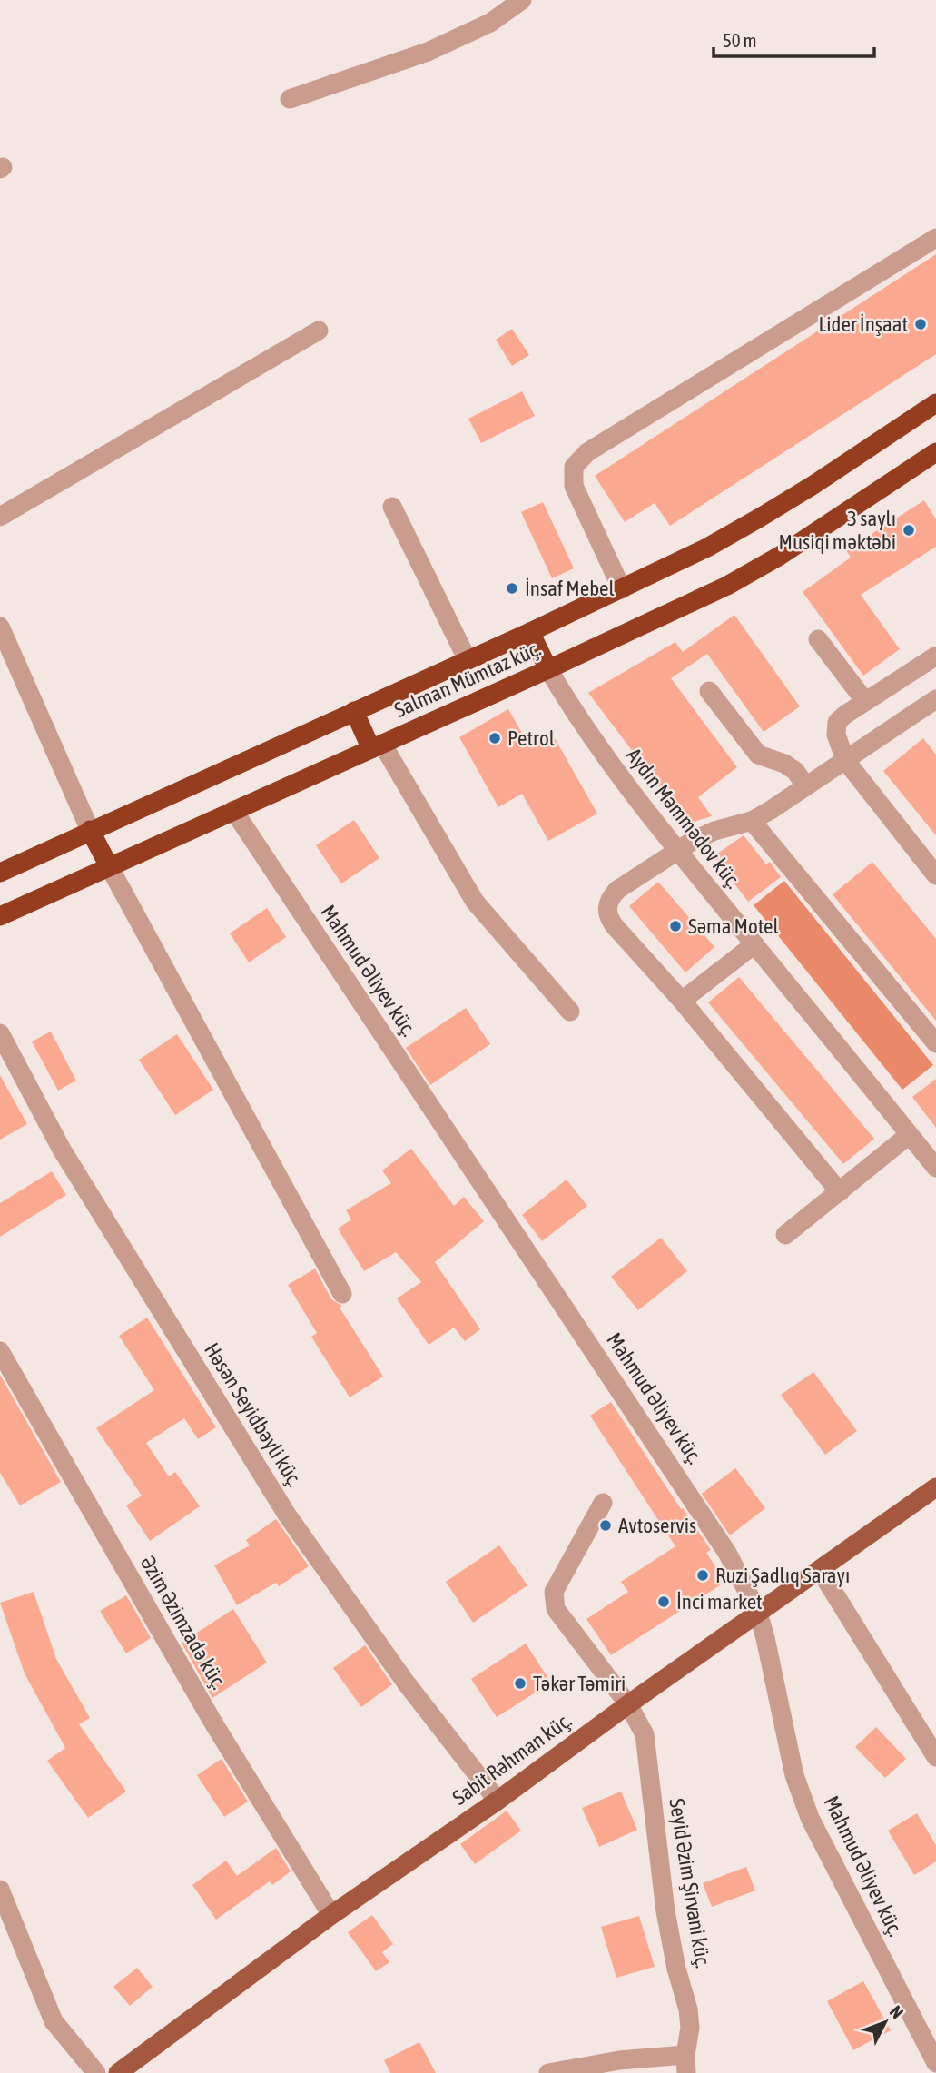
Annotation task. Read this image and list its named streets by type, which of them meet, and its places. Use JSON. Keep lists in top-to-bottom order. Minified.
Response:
{"streets":{"highway":["Salman Mümtaz küç."],"main road":["Sabit Rəhman küç."],"street":["Aydın Məmmədov küç.","Mahmud Əliyev küç.","Həsən Seyidbəyli küç.","Əzim Əzimzadə küç.","Seyid Əzim Şirvani küç."]},"crossings":[["Salman Mümtaz küç.","Aydın Məmmədov küç."],["Salman Mümtaz küç.","Mahmud Əliyev küç."],["Mahmud Əliyev küç.","Sabit Rəhman küç."],["Həsən Seyidbəyli küç.","Sabit Rəhman küç."],["Əzim Əzimzadə küç.","Sabit Rəhman küç."],["Sabit Rəhman küç.","Seyid Əzim Şirvani küç."]],"places":["Lider İnşaat","3 saylı Musiqi məktəbi","İnsaf Mebel","Petrol","Səma Motel","Avtoservis","Ruzi Şadlıq Sarayı","İnci market","Təkər Təmiri"],"scale_bar":"50 m","north":"top right"}
